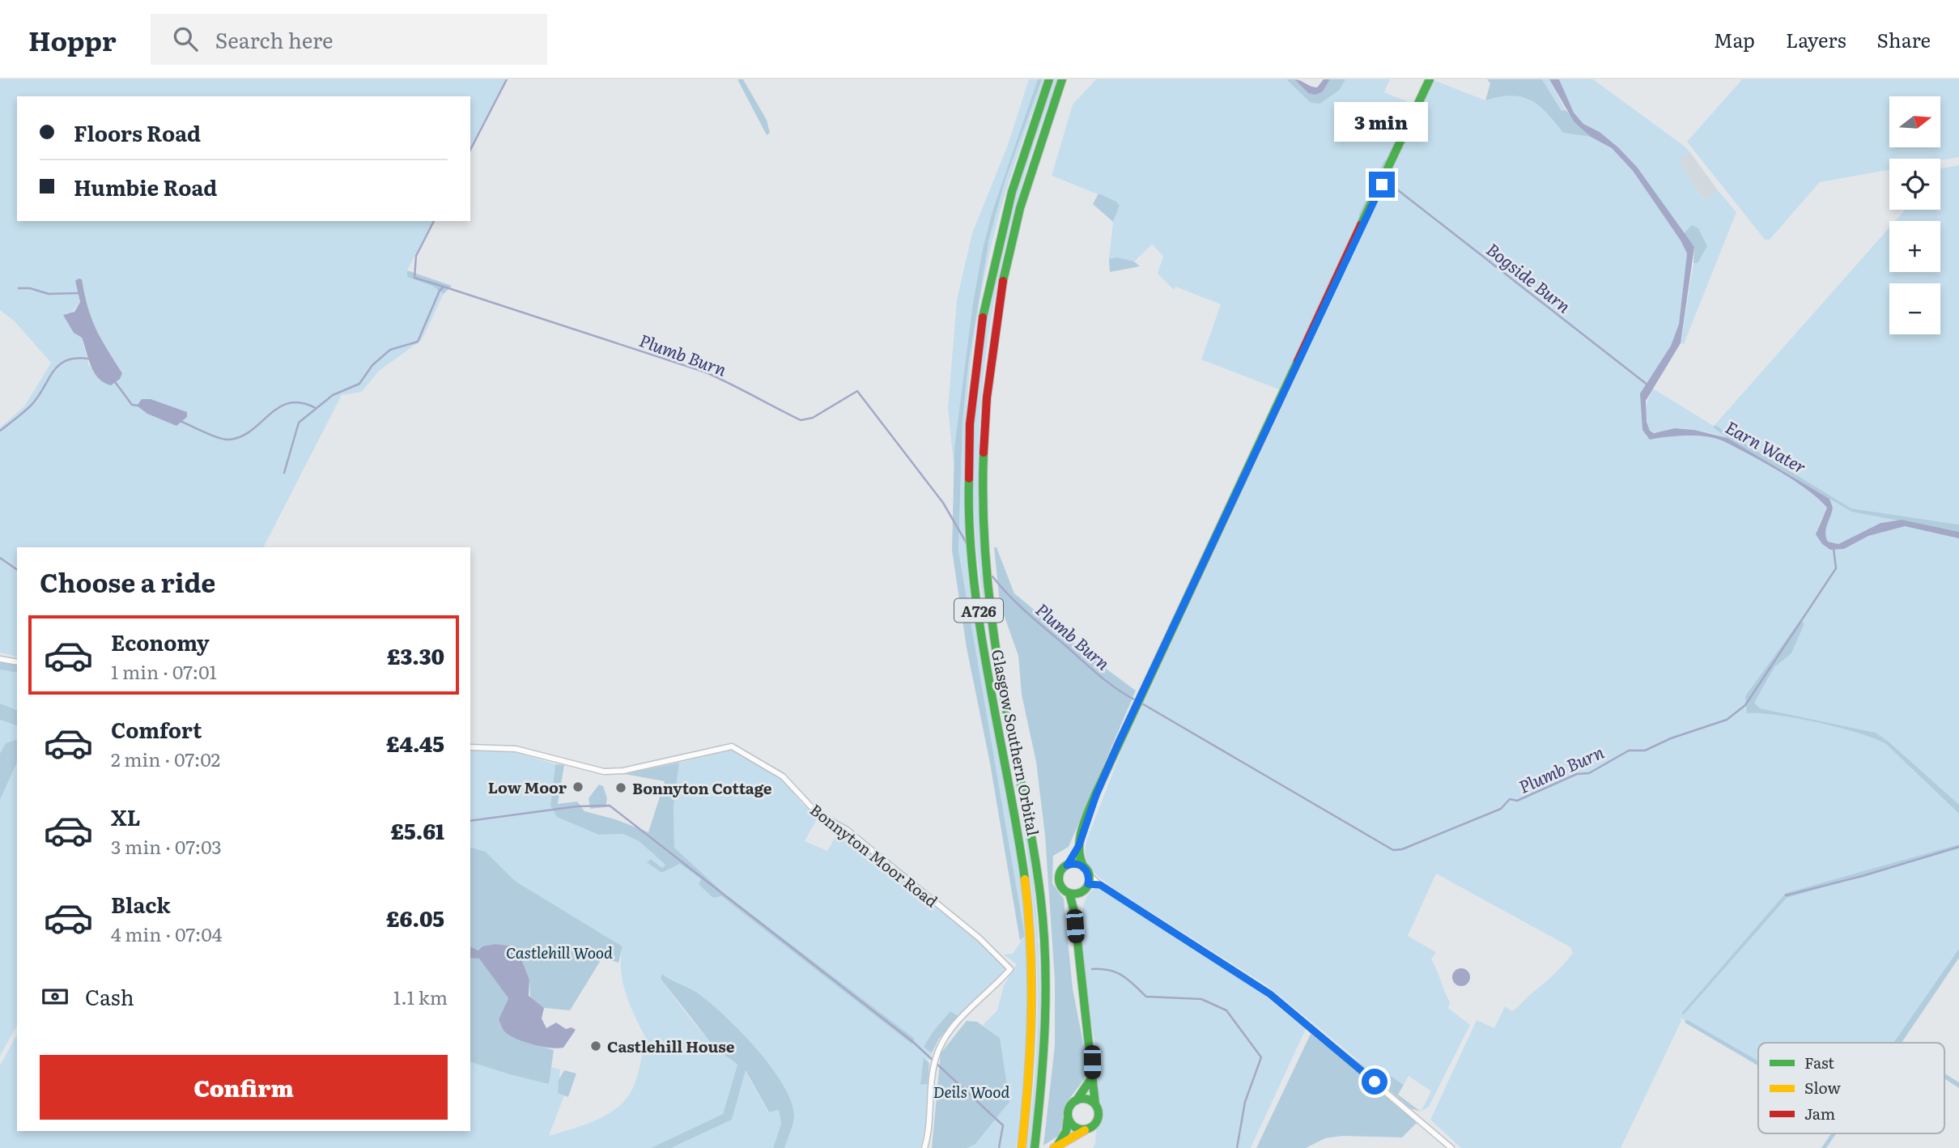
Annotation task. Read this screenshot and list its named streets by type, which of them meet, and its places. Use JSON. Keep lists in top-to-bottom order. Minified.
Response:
{"streets":{"main road":["A726","Glasgow Southern Orbital"],"street":["Bonnyton Moor Road"]},"water":["Bogside Burn","Plumb Burn","Earn Water"],"parks":["Castlehill Wood","Deils Wood"],"places":["Low Moor","Bonnyton Cottage","Castlehill House"],"legend":["Fast","Slow","Jam"],"north":"right","page":{"header":"Hoppr","search":"Search here","nav":["Map","Layers","Share"],"map_buttons":["+","−"],"banner":["Floors Road","Humbie Road"],"bubble":"3 min","heading":"Choose a ride","list":[{"name":"Economy","note":"1 min · 07:01","value":"£3.30"},{"name":"Comfort","note":"2 min · 07:02","value":"£4.45"},{"name":"XL","note":"3 min · 07:03","value":"£5.61"},{"name":"Black","note":"4 min · 07:04","value":"£6.05"}],"pay":["Cash","1.1 km"],"buttons":"Confirm"}}
